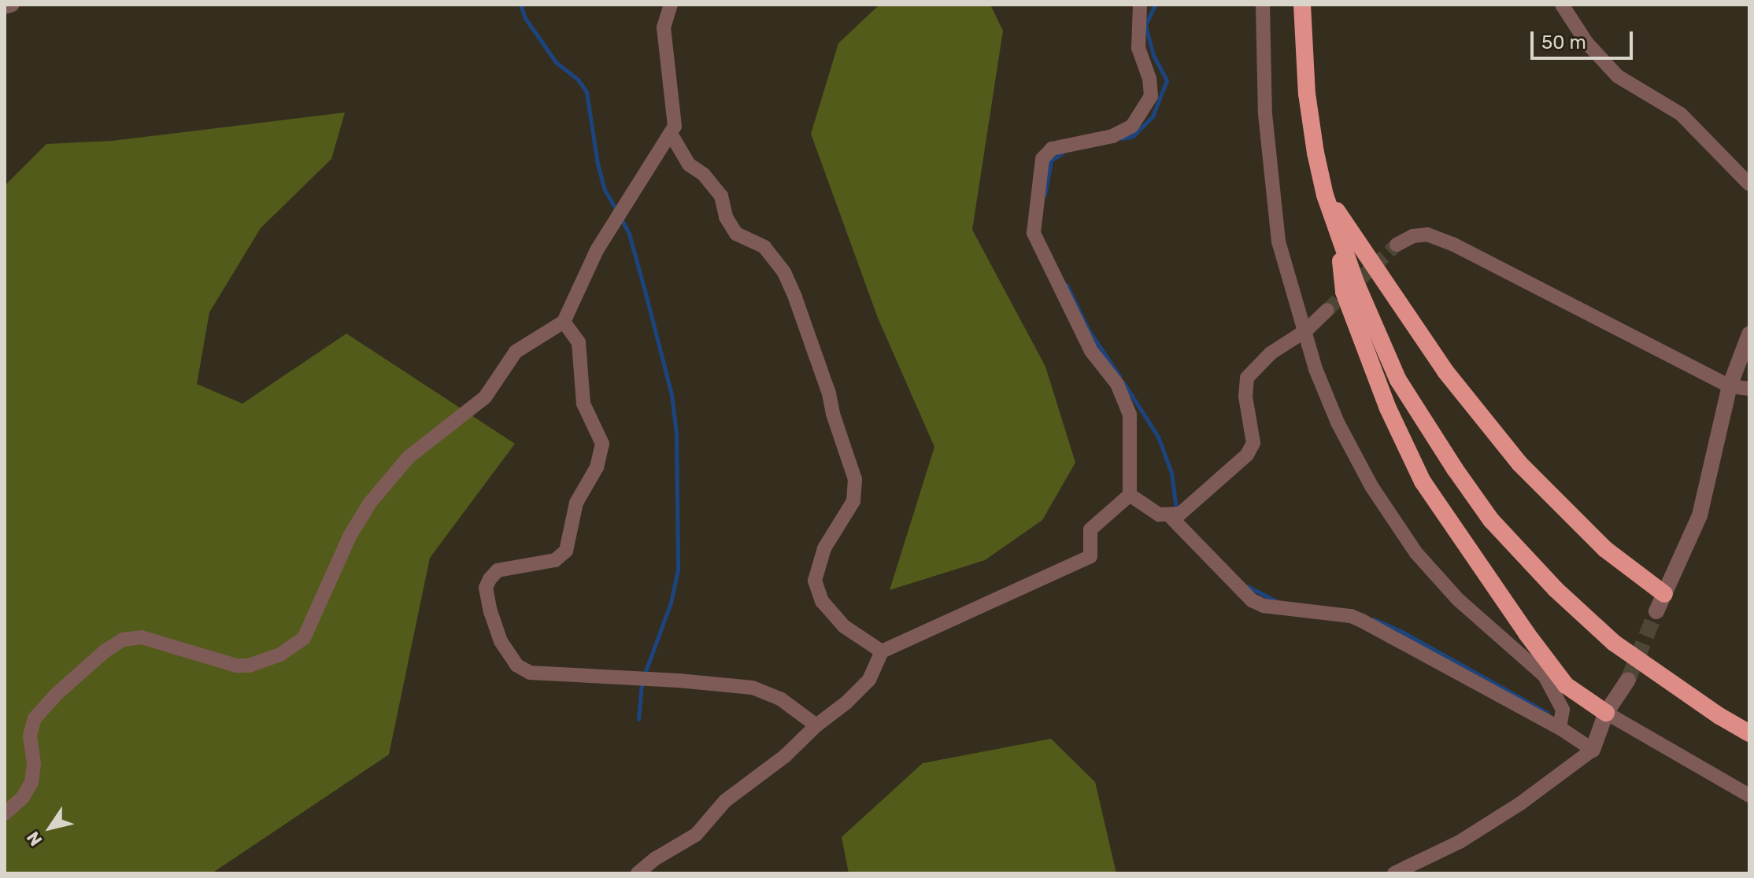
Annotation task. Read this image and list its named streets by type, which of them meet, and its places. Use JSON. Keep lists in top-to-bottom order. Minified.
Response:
{"scale_bar":"50 m","north":"bottom left"}
